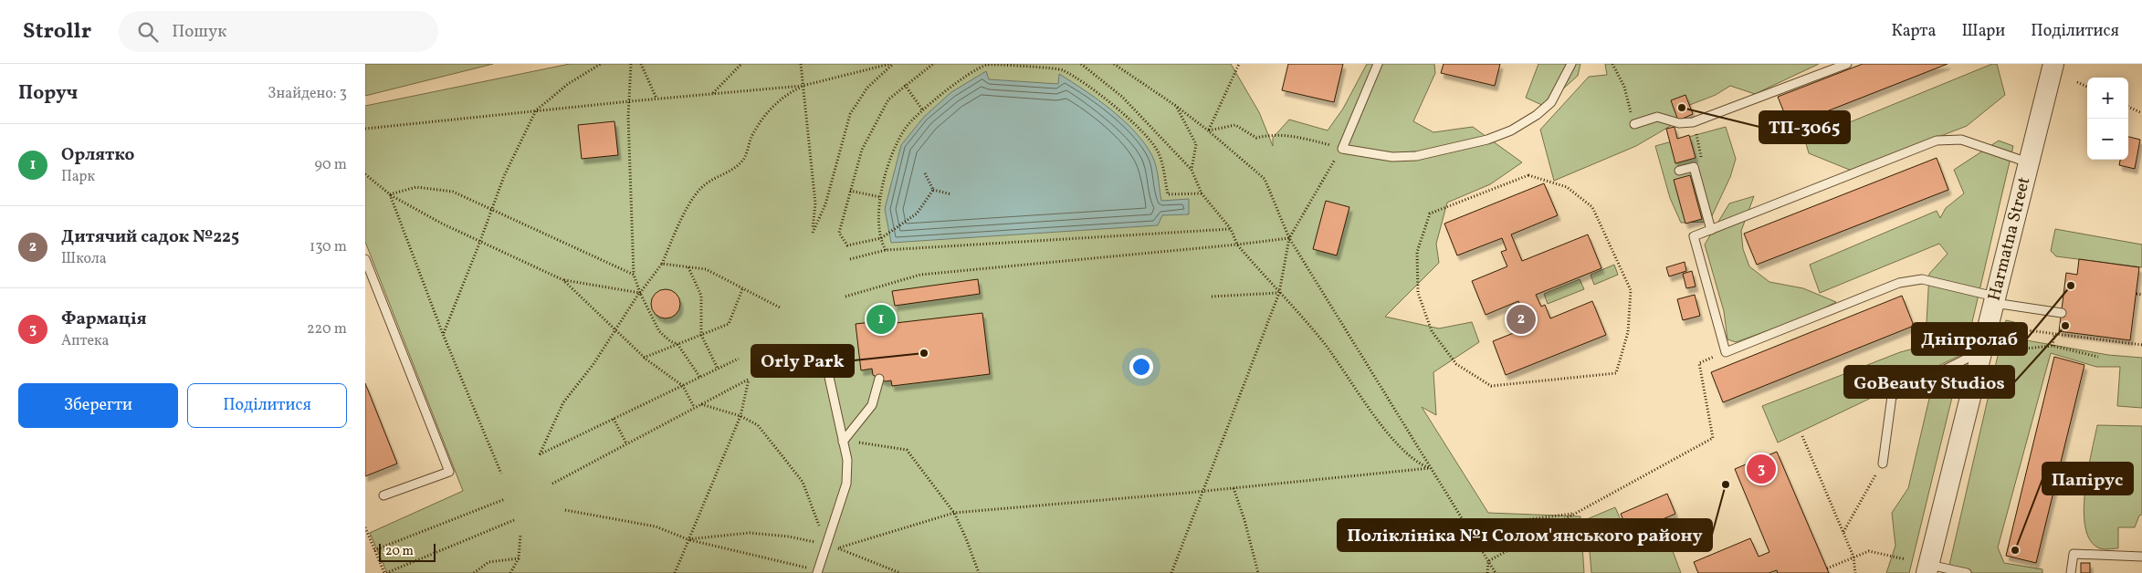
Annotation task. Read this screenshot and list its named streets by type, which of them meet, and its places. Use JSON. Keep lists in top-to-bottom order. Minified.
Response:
{"streets":{"street":["Harmatna Street"]},"places":["ТП-3065","Дніпролаб","GoBeauty Studios","Orly Park","Поліклініка №1 Солом'янського району","Папірус"],"scale_bar":"20 m","page":{"header":"Strollr","search":"Пошук","nav":["Карта","Шари","Поділитися"],"heading":["Поруч","Знайдено: 3"],"map_buttons":["+","−"],"list":[{"mark":"1","name":"Орлятко","note":"Парк","value":"90 m"},{"mark":"2","name":"Дитячий садок №225","note":"Школа","value":"130 m"},{"mark":"3","name":"Фармація","note":"Аптека","value":"220 m"}],"pins":["1","2","3"],"buttons":["Зберегти","Поділитися"],"scale":"20 m"}}
